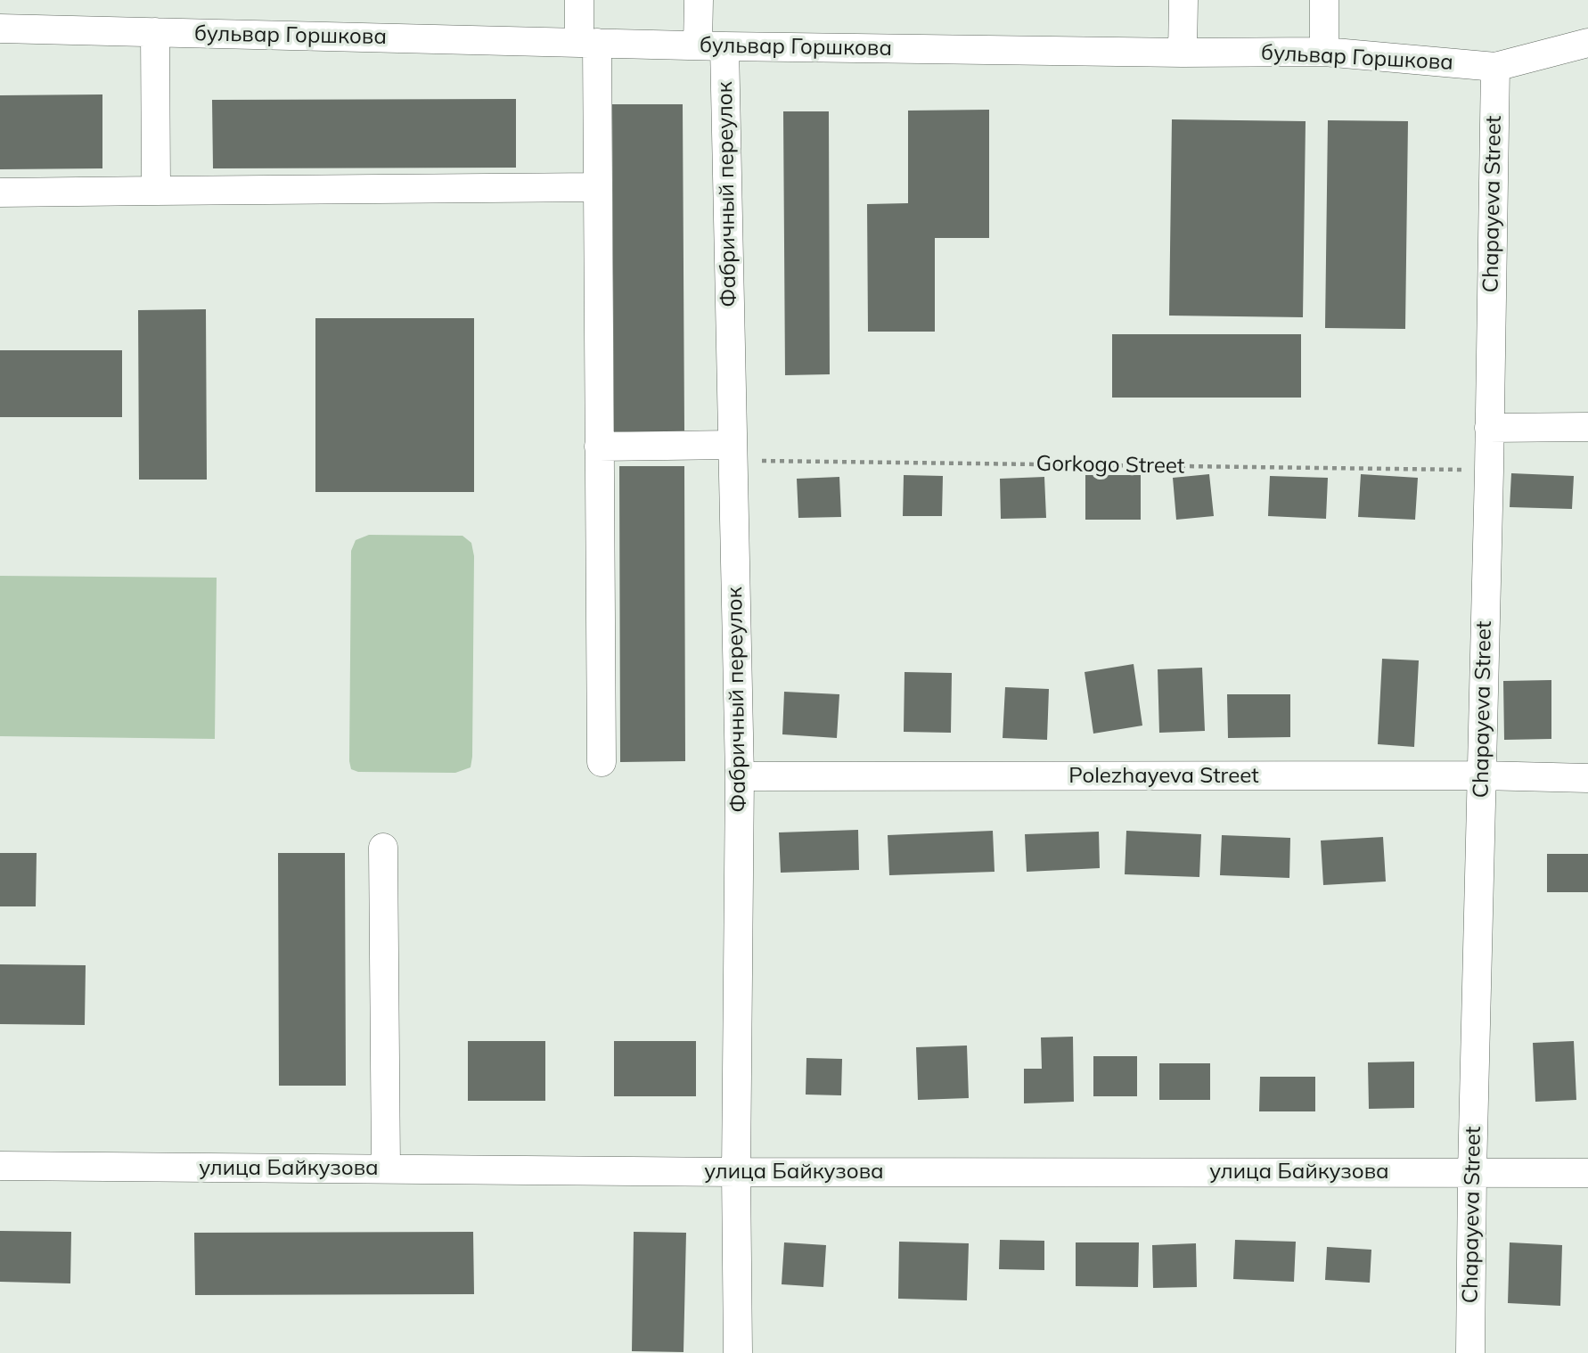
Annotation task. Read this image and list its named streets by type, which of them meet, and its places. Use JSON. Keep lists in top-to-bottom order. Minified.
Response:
{"streets":{"street":["бульвар Горшкова","Фабричный переулок","Chapayeva Street","Polezhayeva Street","улица Байкузова"],"path":["Gorkogo Street"]},"crossings":[["бульвар Горшкова","Фабричный переулок"],["бульвар Горшкова","Chapayeva Street"],["Фабричный переулок","Gorkogo Street"],["Фабричный переулок","Polezhayeva Street"],["Фабричный переулок","улица Байкузова"],["Chapayeva Street","Gorkogo Street"],["Chapayeva Street","Polezhayeva Street"],["Chapayeva Street","улица Байкузова"]]}
